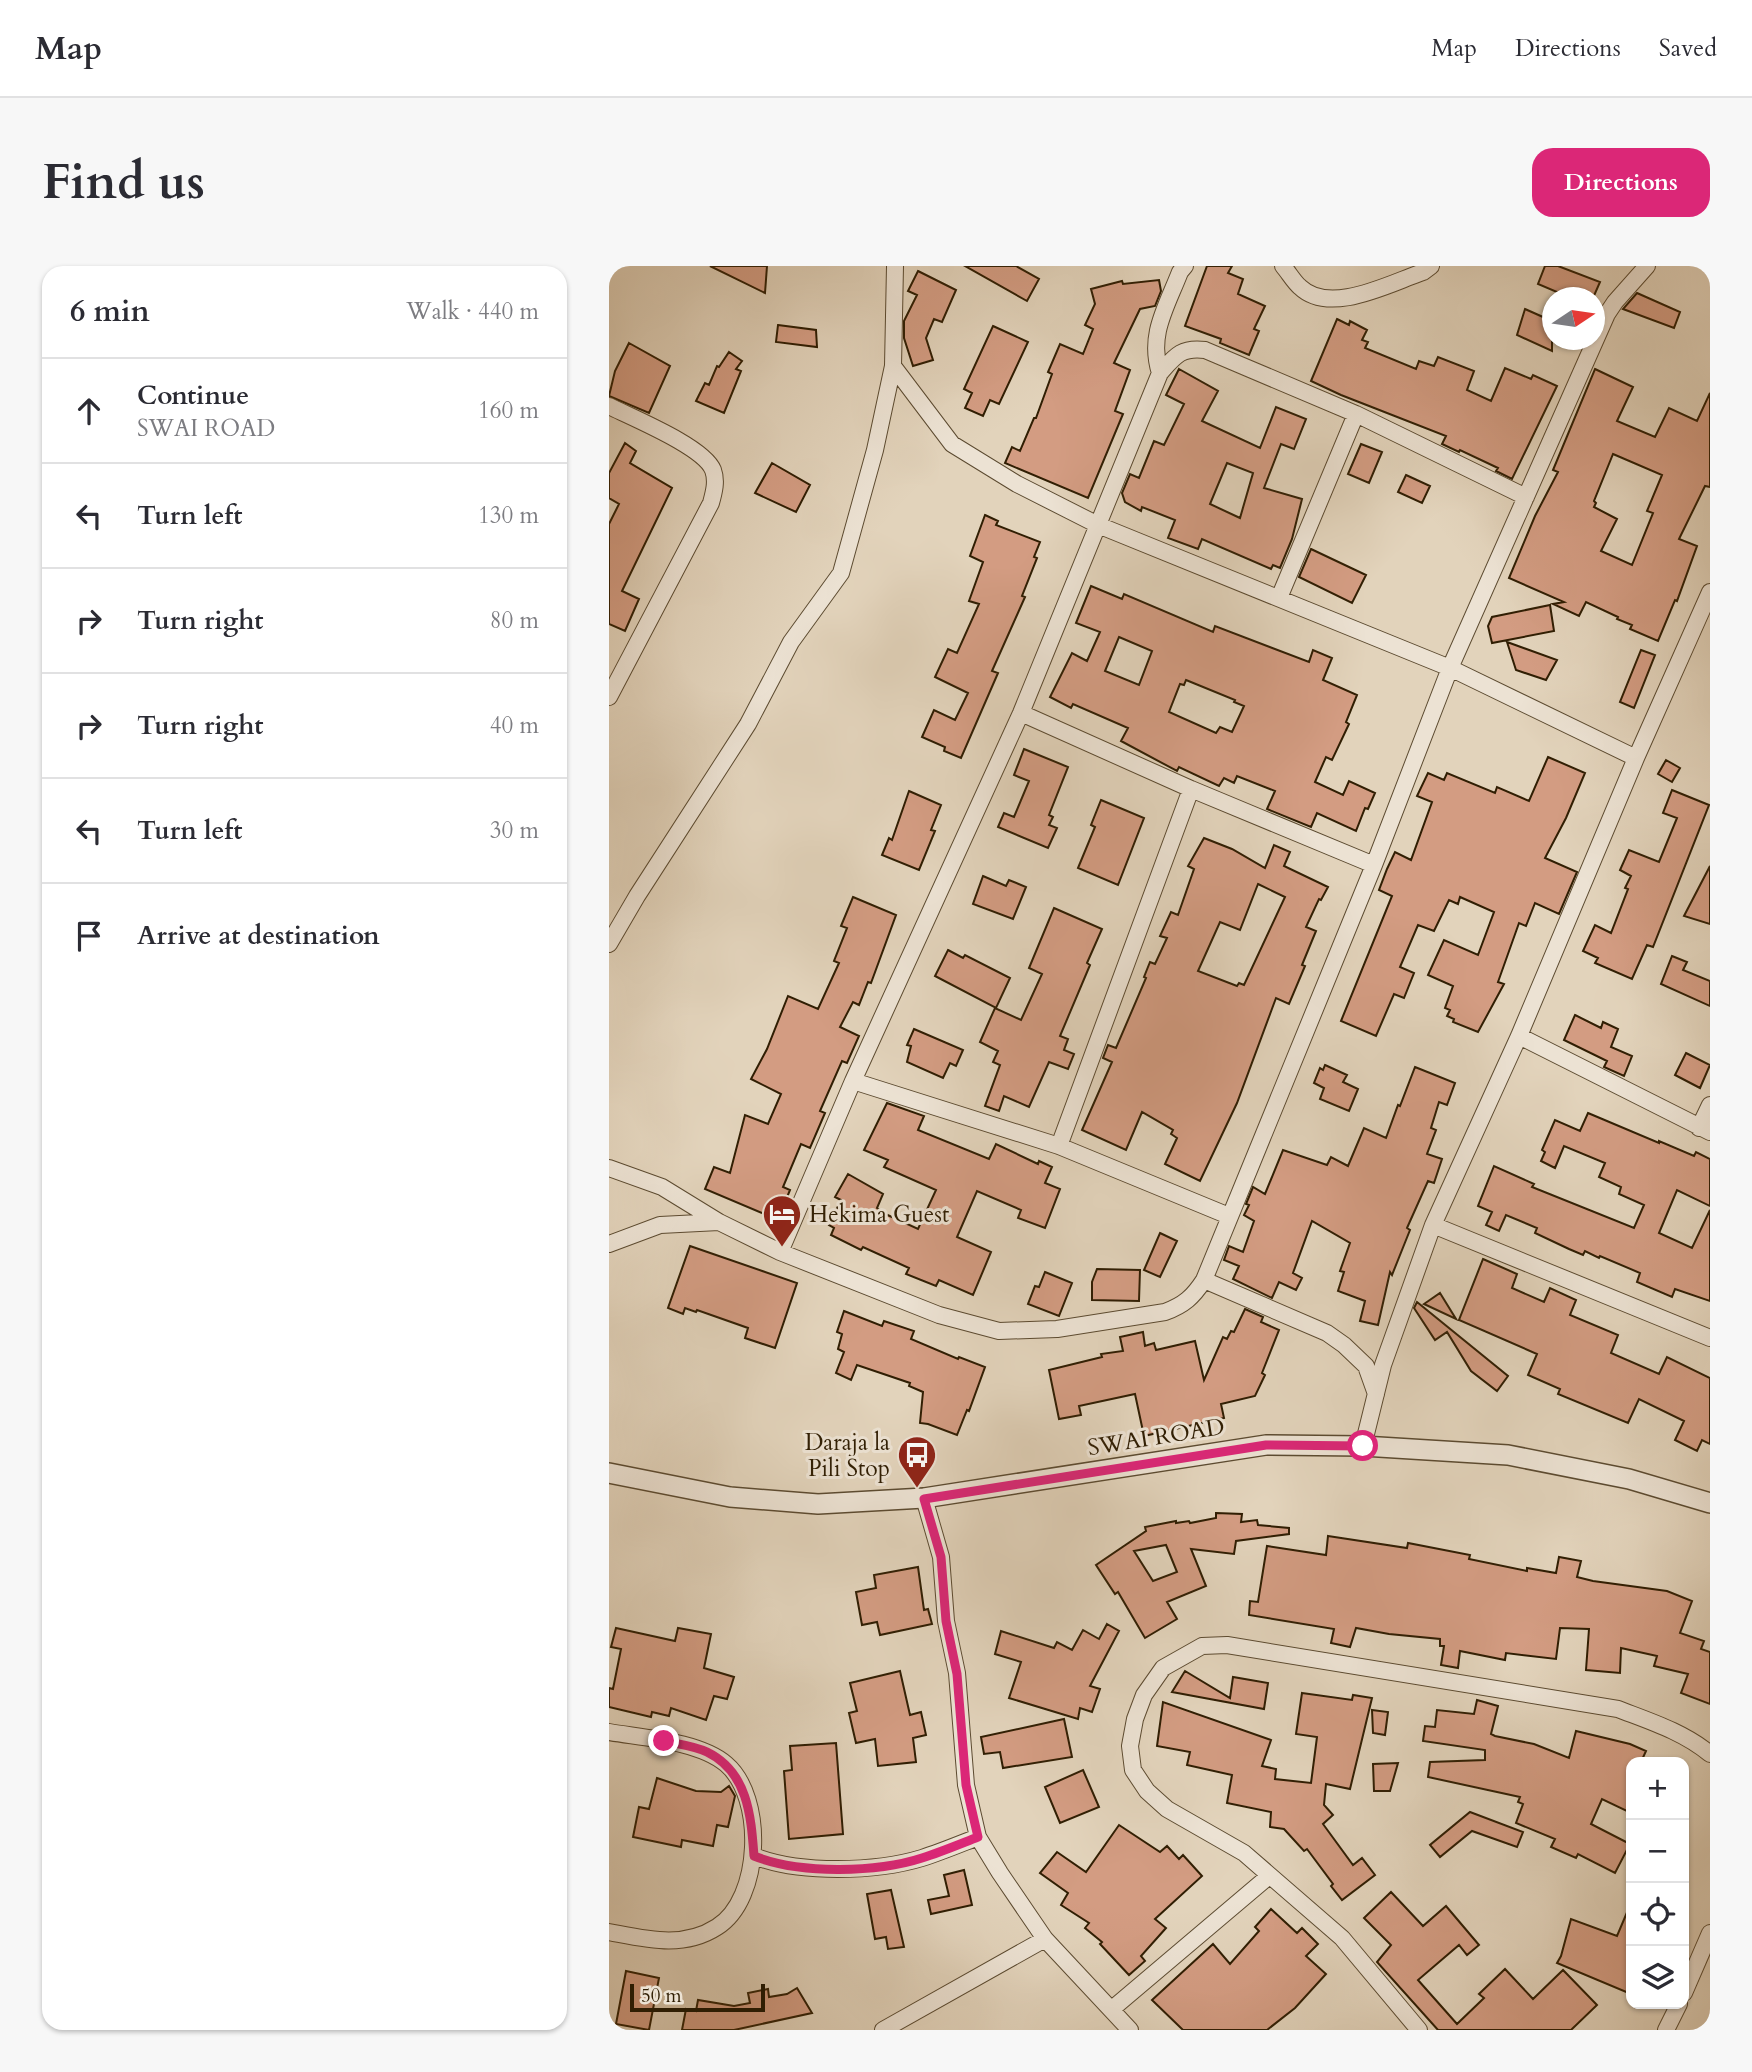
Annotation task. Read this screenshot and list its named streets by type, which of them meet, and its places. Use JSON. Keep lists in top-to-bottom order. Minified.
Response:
{"streets":{"street":["SWAI ROAD"]},"places":{"hotel":["Hekima Guest"],"bus stop":["Daraja la Pili Stop"]},"scale_bar":"50 m","north":"right","page":{"header":"Map","nav":["Map","Directions","Saved"],"buttons":"Directions","title":"Find us","heading":["6 min","Walk · 440 m"],"list":[["Continue","SWAI ROAD","160 m"],["Turn left","130 m"],["Turn right","80 m"],["Turn right","40 m"],["Turn left","30 m"],"Arrive at destination"],"map_buttons":["+","−"],"scale":"50 m"}}
